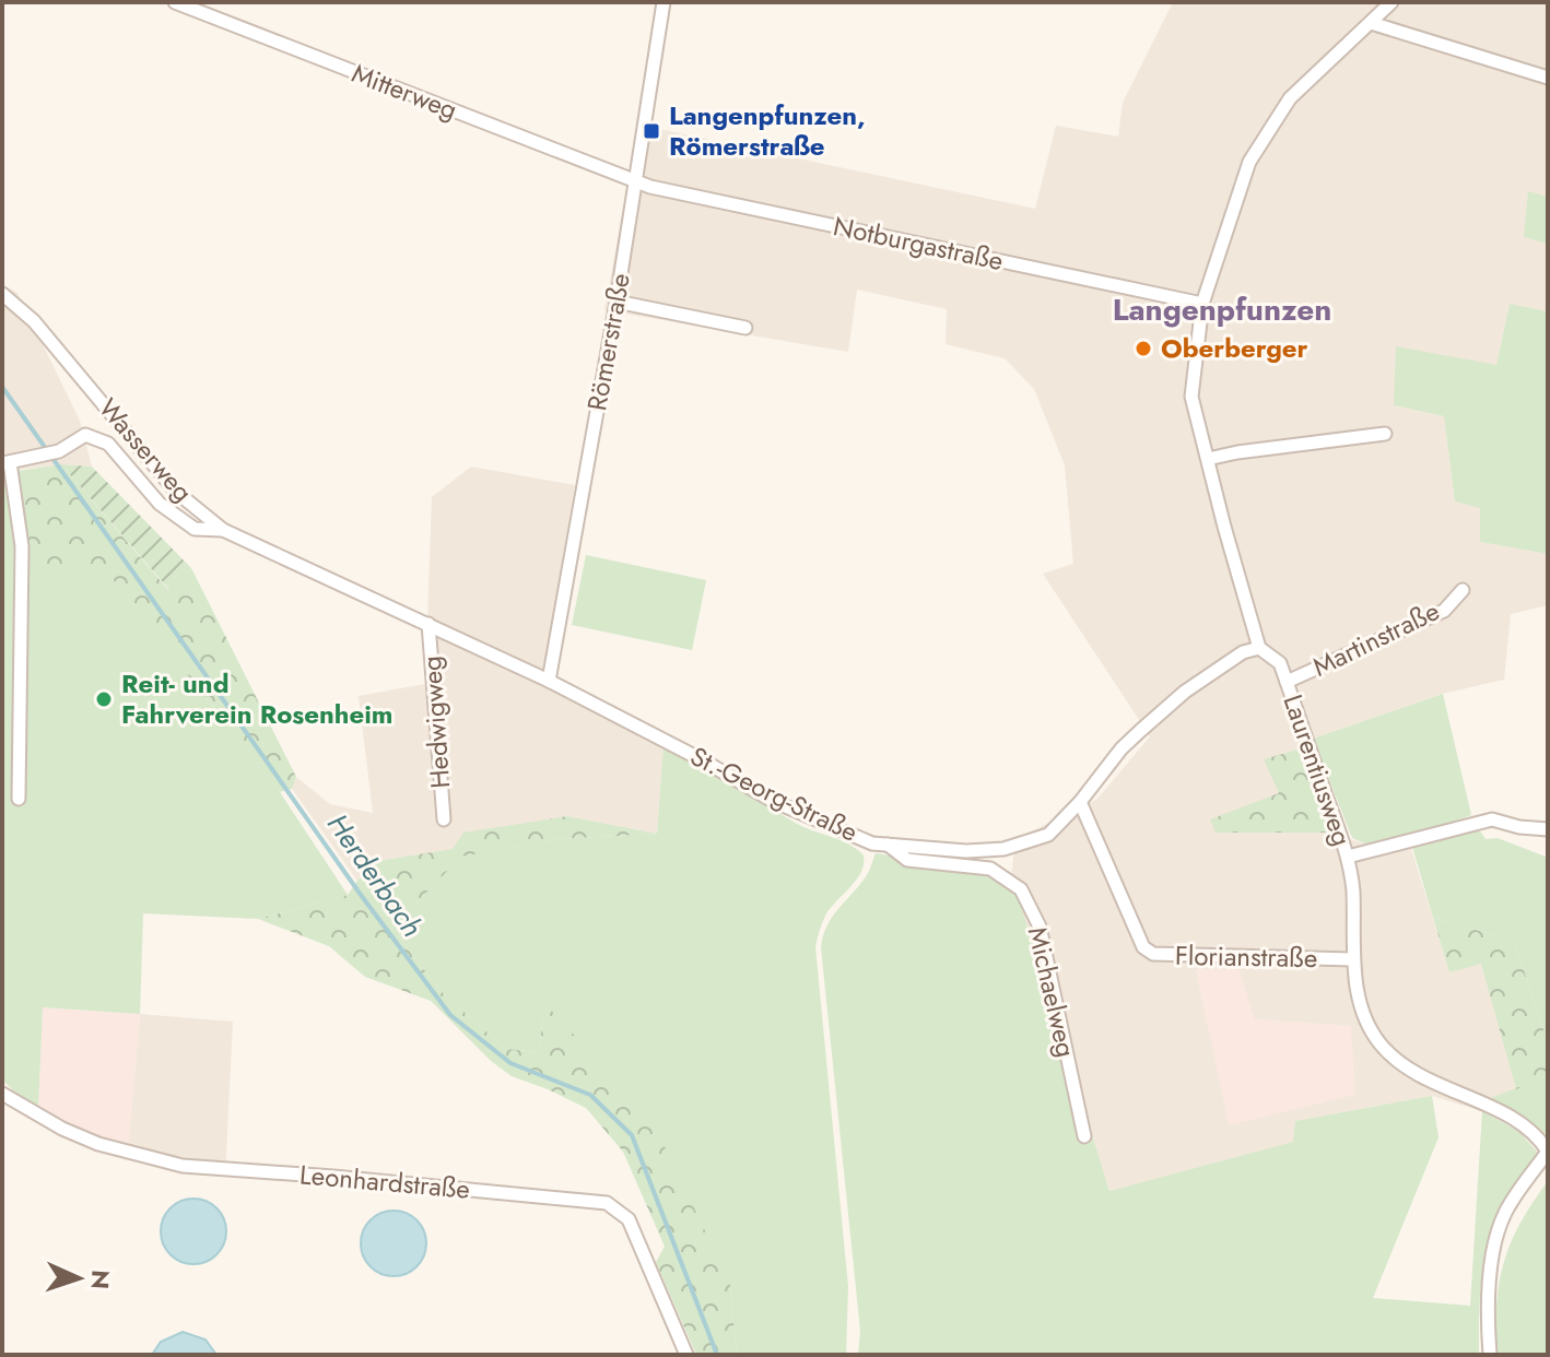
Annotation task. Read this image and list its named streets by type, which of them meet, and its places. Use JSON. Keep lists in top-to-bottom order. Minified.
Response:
{"streets":{"street":["Mitterweg","Notburgastraße","Römerstraße","Wasserweg","Martinstraße","Hedwigweg","Laurentiusweg","St.-Georg-Straße","Florianstraße","Michaelweg","Leonhardstraße"]},"crossings":[["Mitterweg","Notburgastraße"],["Mitterweg","Römerstraße"],["Notburgastraße","Römerstraße"],["Römerstraße","St.-Georg-Straße"],["Wasserweg","St.-Georg-Straße"],["Martinstraße","Laurentiusweg"],["Hedwigweg","St.-Georg-Straße"],["Laurentiusweg","St.-Georg-Straße"],["St.-Georg-Straße","Florianstraße"],["St.-Georg-Straße","Michaelweg"]],"districts":["Langenpfunzen"],"water":["Herderbach"],"places":{"transit":["Langenpfunzen, Römerstraße"],"other":["Oberberger","Reit- und Fahrverein Rosenheim"]},"north":"right"}
